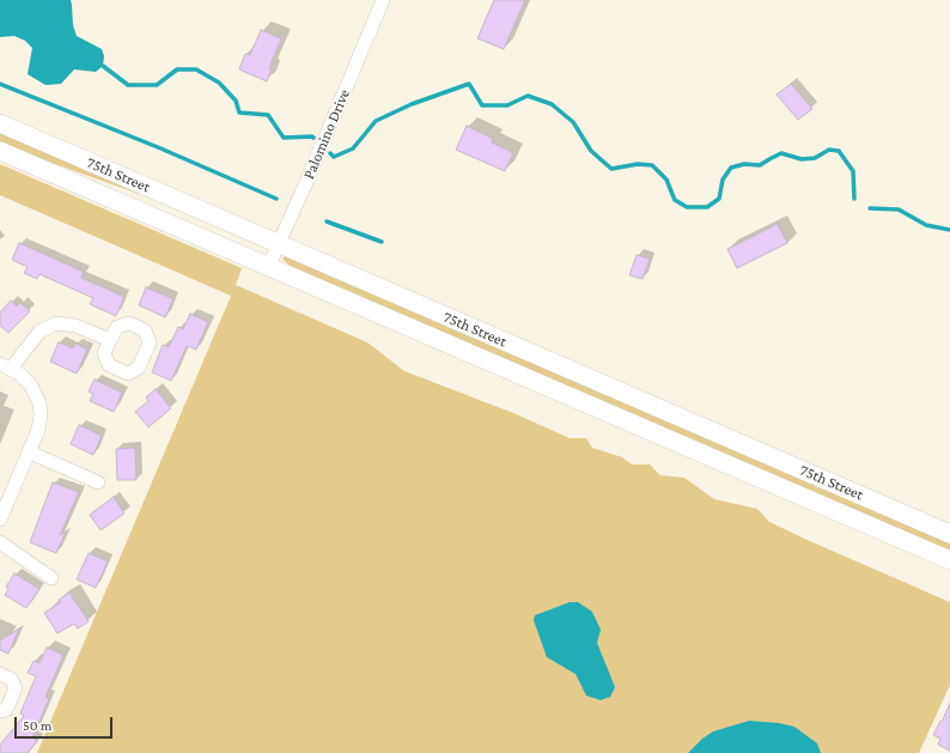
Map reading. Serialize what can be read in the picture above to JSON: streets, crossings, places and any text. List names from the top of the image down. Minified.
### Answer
{"streets":{"main road":["75th Street"],"street":["Palomino Drive"]},"crossings":[["Palomino Drive","75th Street"]],"scale_bar":"50 m"}
